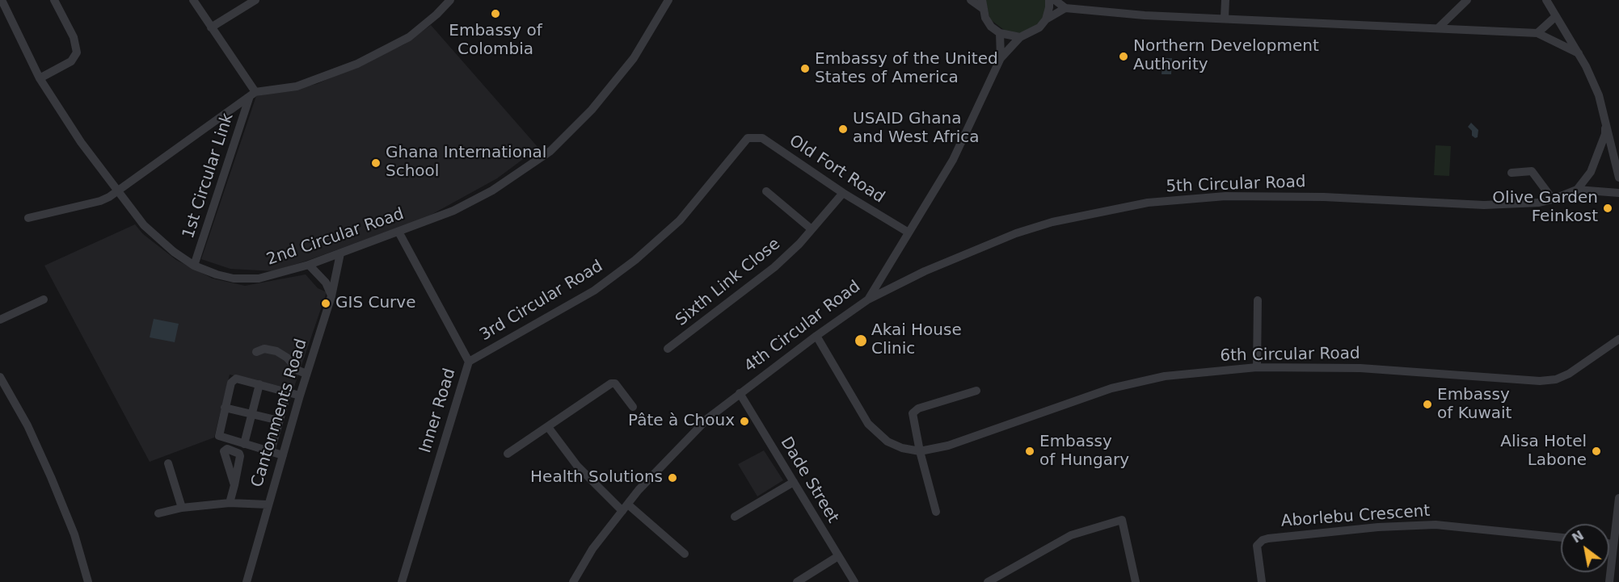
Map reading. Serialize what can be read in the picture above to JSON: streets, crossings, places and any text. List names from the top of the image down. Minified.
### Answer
{"streets":{"street":["Old Fort Road","1st Circular Link","5th Circular Road","2nd Circular Road","Sixth Link Close","3rd Circular Road","4th Circular Road","6th Circular Road","Inner Road","Cantonments Road","Dade Street","Aborlebu Crescent"]},"crossings":[["Old Fort Road","Sixth Link Close"],["Old Fort Road","3rd Circular Road"],["Old Fort Road","4th Circular Road"],["1st Circular Link","2nd Circular Road"],["5th Circular Road","4th Circular Road"],["2nd Circular Road","Inner Road"],["2nd Circular Road","Cantonments Road"],["3rd Circular Road","Inner Road"],["4th Circular Road","6th Circular Road"],["4th Circular Road","Dade Street"]],"places":["Embassy of Colombia","Northern Development Authority","Embassy of the United States of America","USAID Ghana and West Africa","Ghana International School","Olive Garden Feinkost","GIS Curve","Akai House Clinic","Embassy of Kuwait","Pâte à Choux","Embassy of Hungary","Alisa Hotel Labone","Health Solutions"],"north":"top left"}
